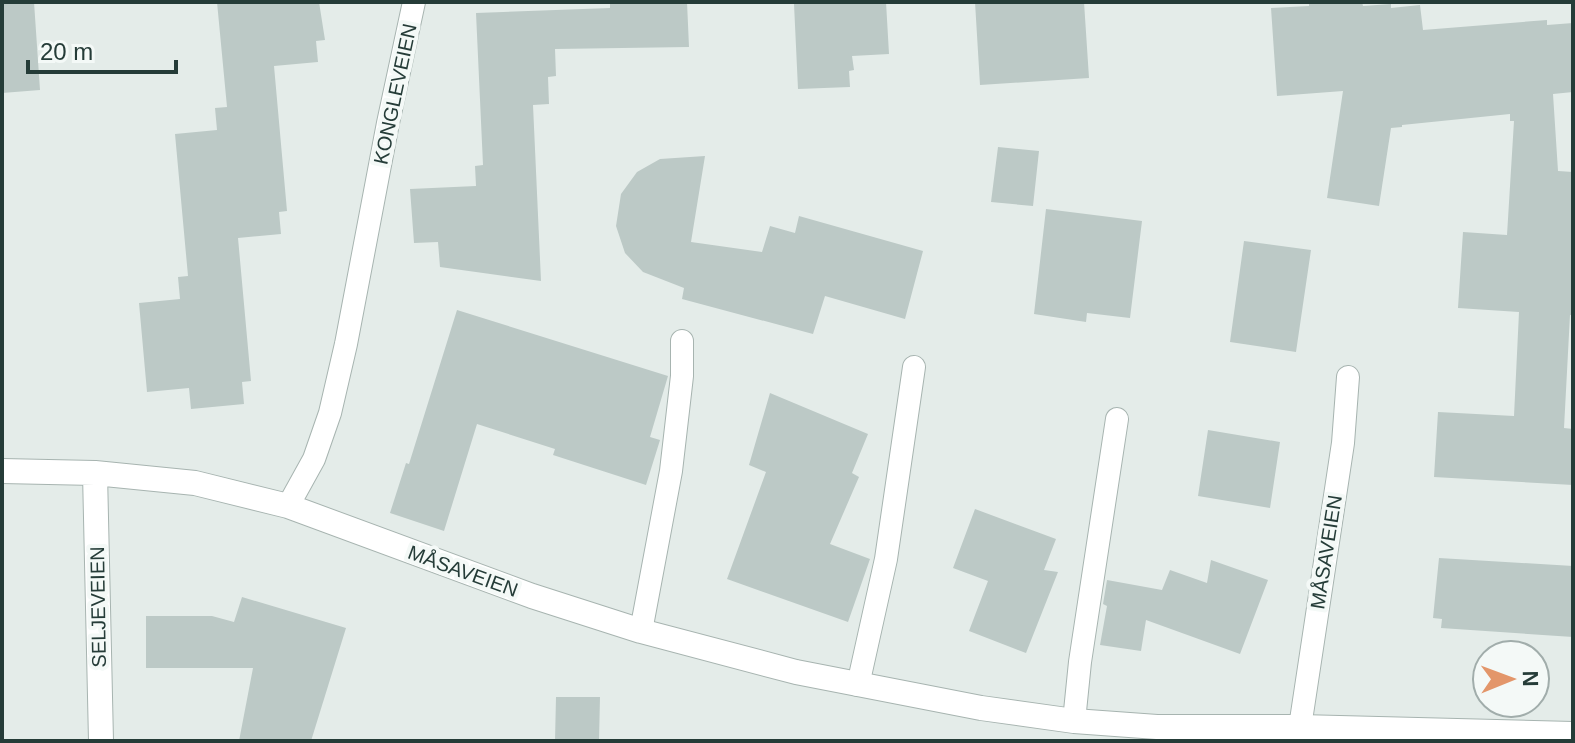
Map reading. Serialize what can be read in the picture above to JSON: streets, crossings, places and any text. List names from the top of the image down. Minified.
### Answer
{"streets":{"street":["MÅSAVEIEN","SELJEVEIEN"],"lane":["KONGLEVEIEN"]},"crossings":[["KONGLEVEIEN","MÅSAVEIEN"],["MÅSAVEIEN","SELJEVEIEN"]],"scale_bar":"20 m","north":"right"}
